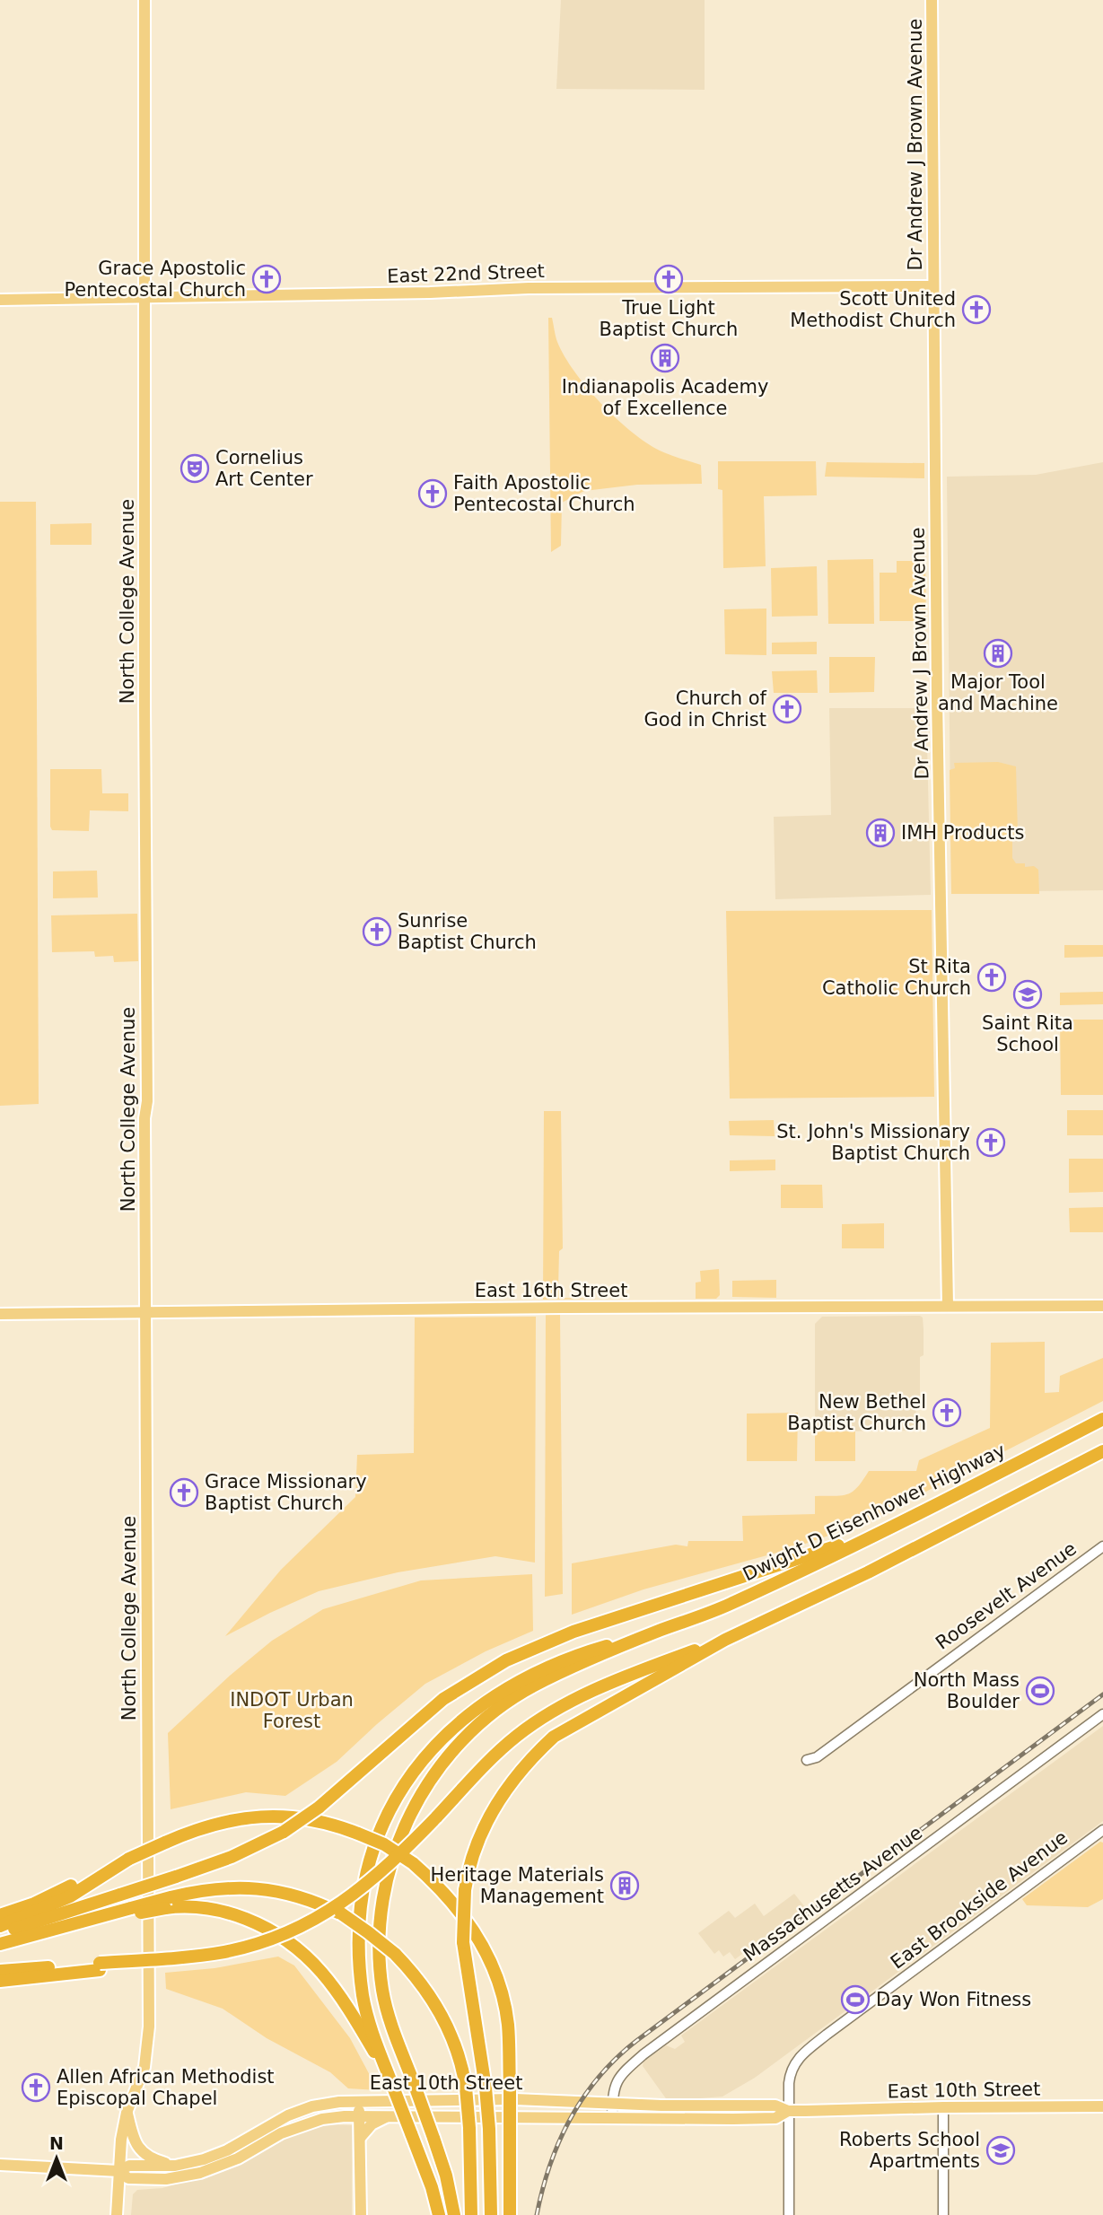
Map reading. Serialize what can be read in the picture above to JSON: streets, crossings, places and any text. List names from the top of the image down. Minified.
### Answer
{"streets":{"highway":["Dwight D Eisenhower Highway"],"main road":["Dr Andrew J Brown Avenue","East 22nd Street","North College Avenue","East 16th Street","East 10th Street"],"street":["Roosevelt Avenue","Massachusetts Avenue","East Brookside Avenue"]},"crossings":[["Dr Andrew J Brown Avenue","East 22nd Street"],["Dr Andrew J Brown Avenue","East 16th Street"],["East 22nd Street","North College Avenue"],["North College Avenue","East 16th Street"],["North College Avenue","East 10th Street"],["Massachusetts Avenue","East 10th Street"],["East Brookside Avenue","East 10th Street"]],"parks":["INDOT Urban Forest"],"places":{"church":["Grace Apostolic Pentecostal Church","True Light Baptist Church","Scott United Methodist Church","Faith Apostolic Pentecostal Church","Church of God in Christ","Sunrise Baptist Church","St Rita Catholic Church","St. John's Missionary Baptist Church","New Bethel Baptist Church","Grace Missionary Baptist Church","Allen African Methodist Episcopal Chapel"],"building":["Indianapolis Academy of Excellence","Major Tool and Machine","IMH Products","Heritage Materials Management"],"theatre":["Cornelius Art Center"],"school or university":["Saint Rita School","Roberts School Apartments"],"sports":["North Mass Boulder","Day Won Fitness"]},"north":"top"}
